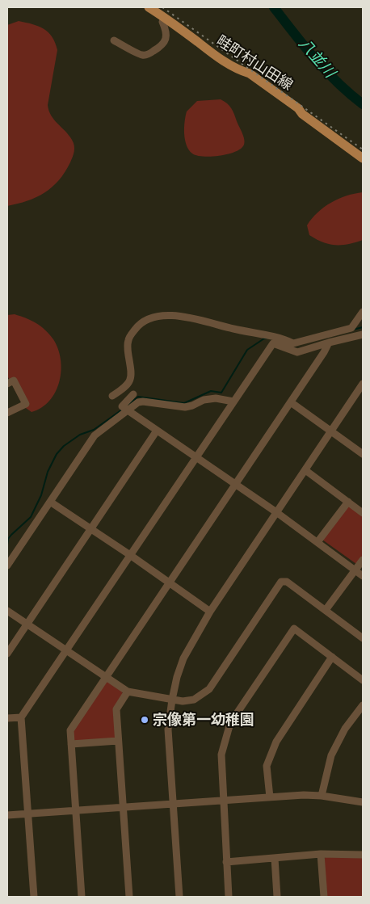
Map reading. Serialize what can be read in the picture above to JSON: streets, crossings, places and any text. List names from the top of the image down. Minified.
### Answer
{"streets":{"main road":["畦町村山田線"]},"water":["八並川"],"places":["宗像第一幼稚園"]}
